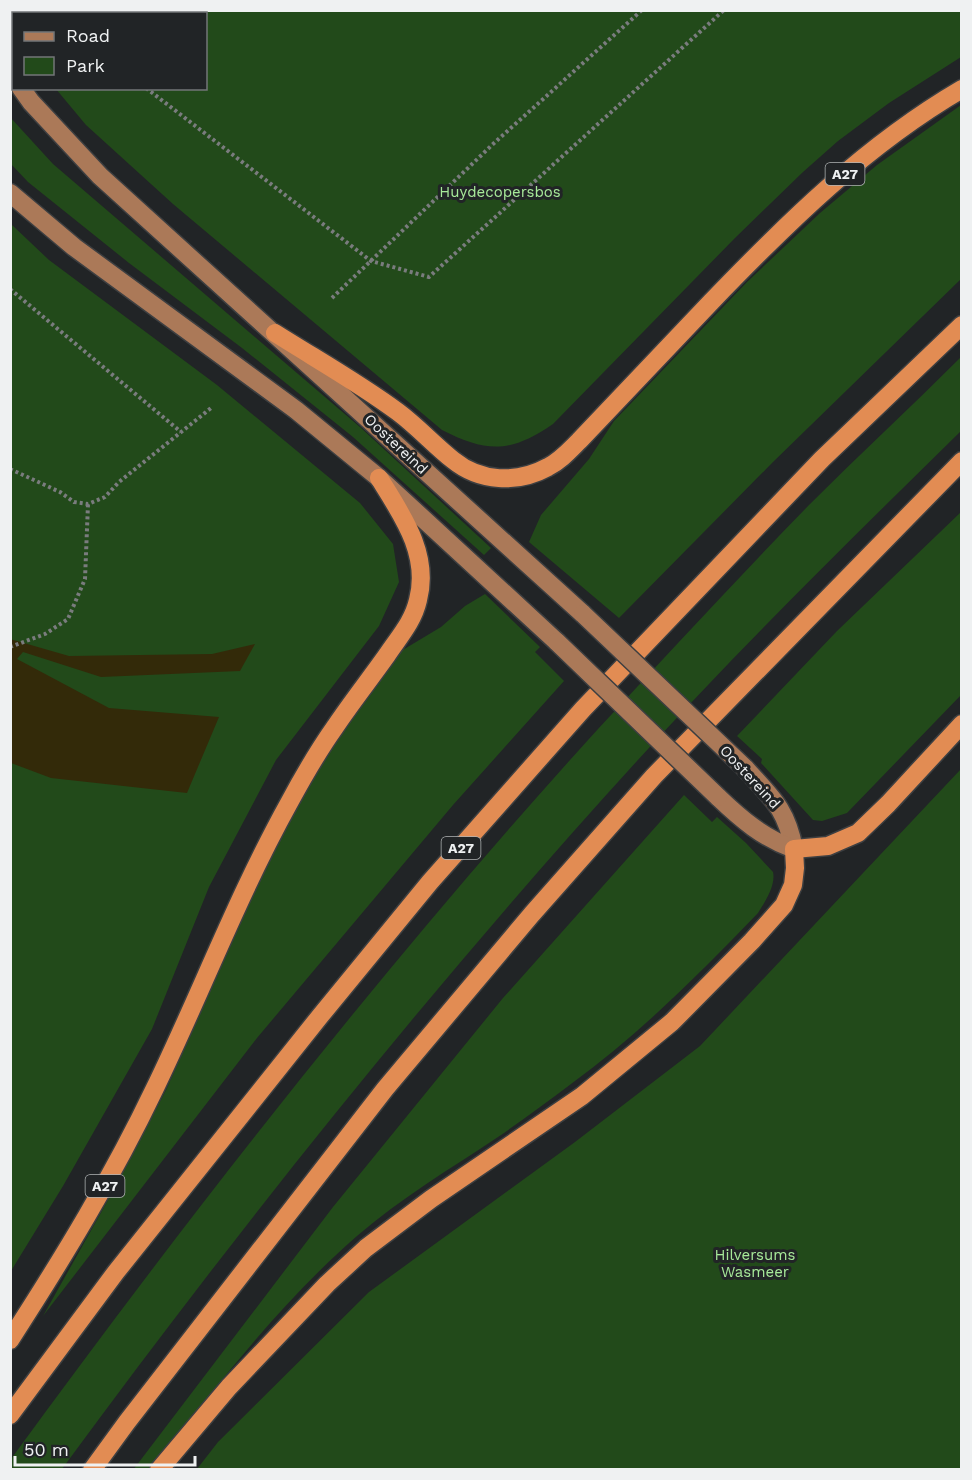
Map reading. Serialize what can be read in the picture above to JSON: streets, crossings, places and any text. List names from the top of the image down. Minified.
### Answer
{"streets":{"highway":["A27"],"main road":["Oostereind"]},"crossings":[["A27","Oostereind"]],"parks":["Huydecopersbos","Hilversums Wasmeer"],"legend":["Road","Park"],"scale_bar":"50 m"}
